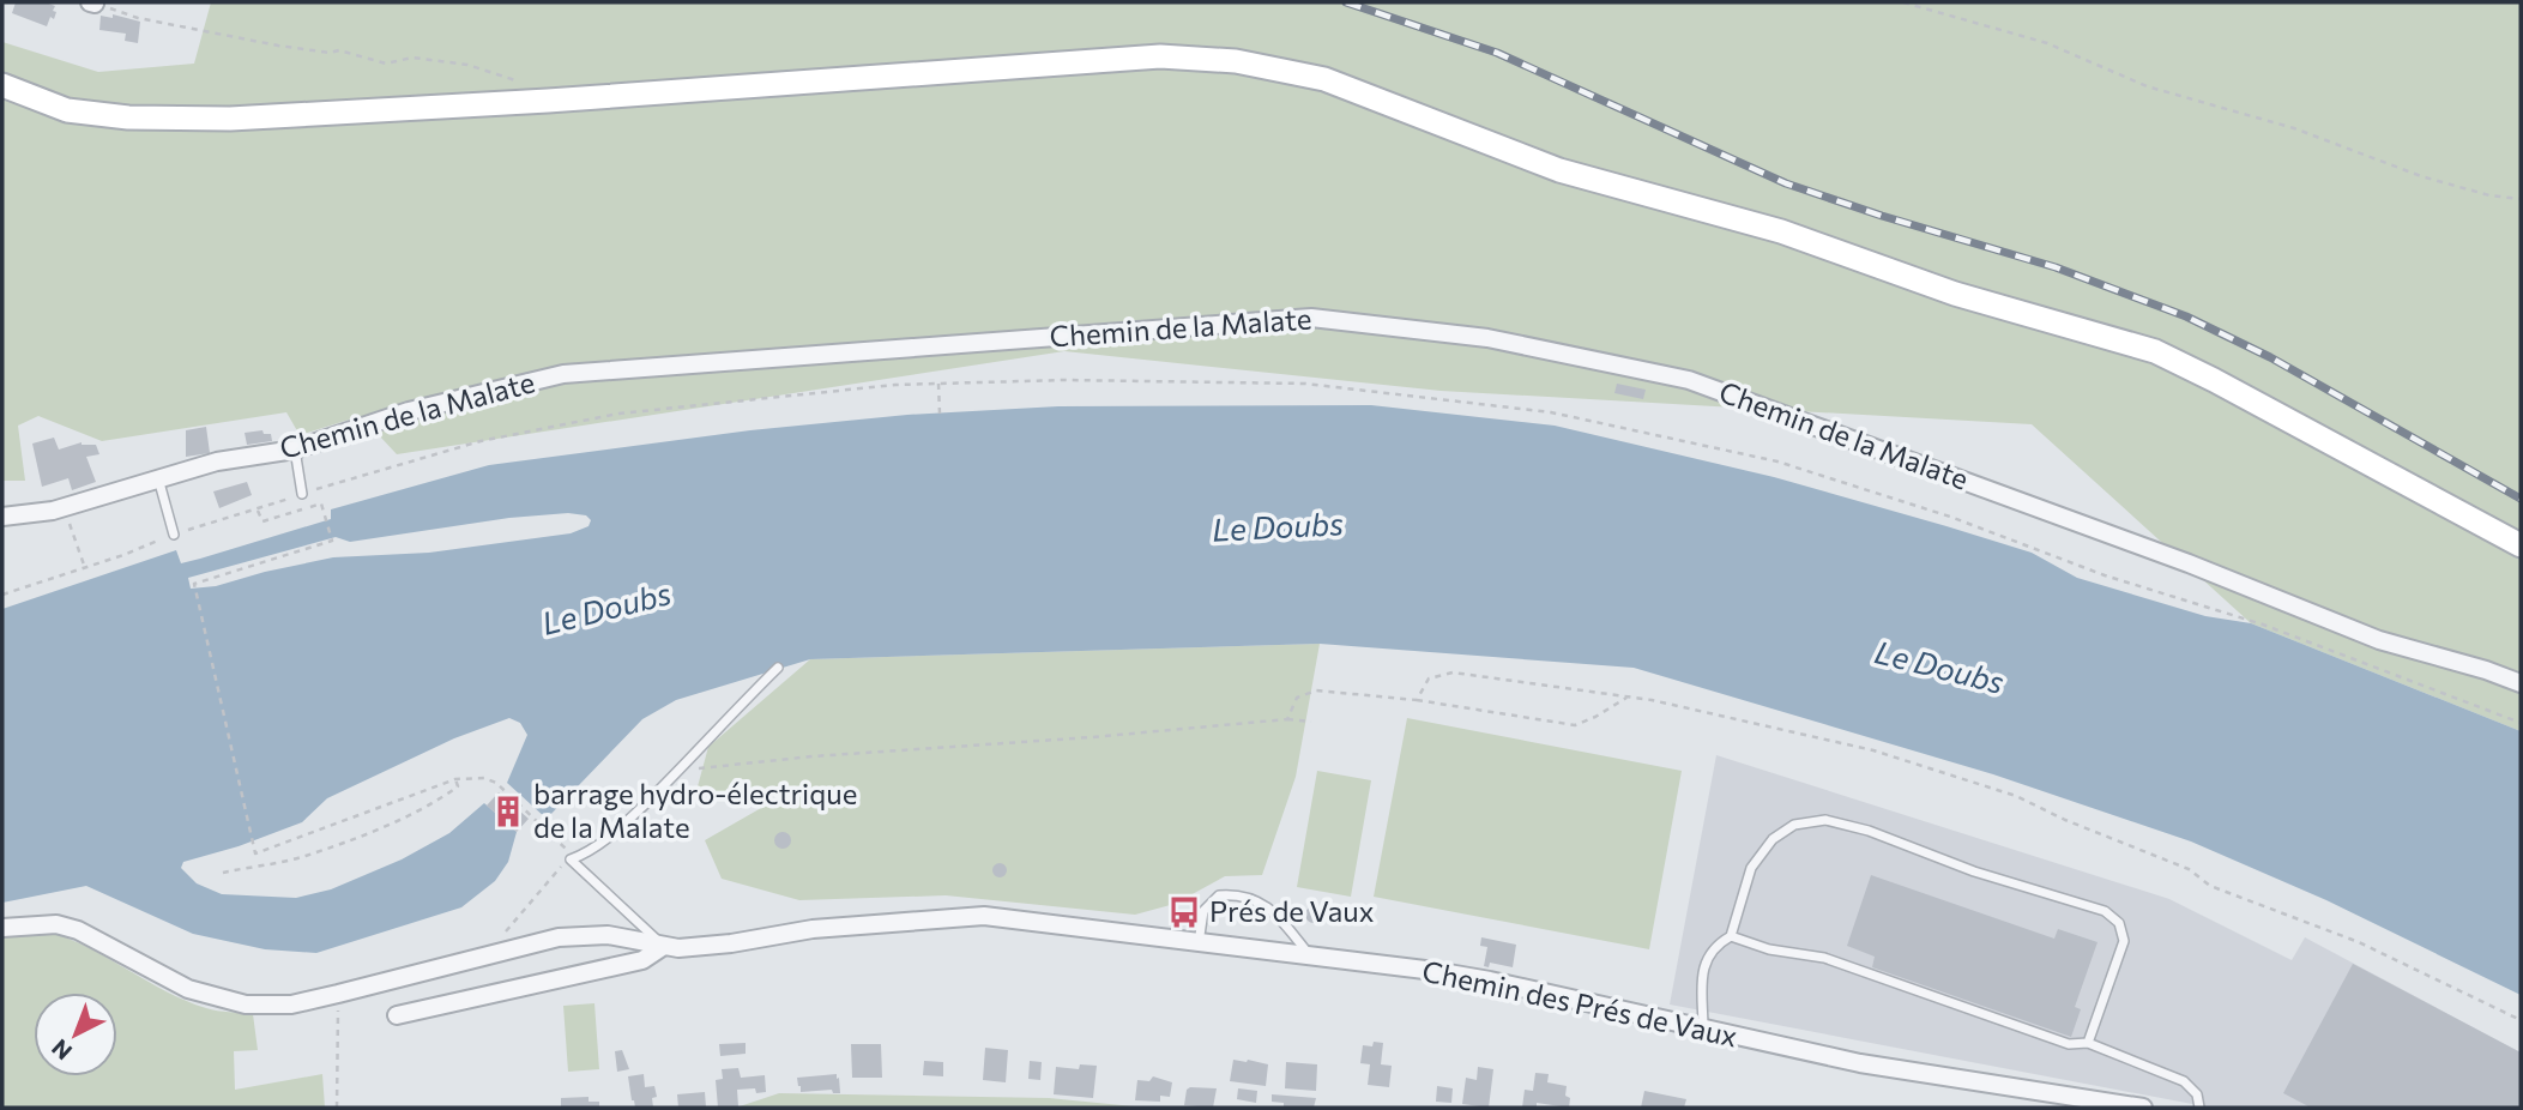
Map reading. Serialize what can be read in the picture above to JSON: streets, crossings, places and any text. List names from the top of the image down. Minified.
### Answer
{"streets":{"street":["Chemin de la Malate","Chemin des Prés de Vaux"]},"water":["Le Doubs"],"places":{"building":["barrage hydro-électrique de la Malate"],"bus stop":["Prés de Vaux"]},"north":"bottom left"}
